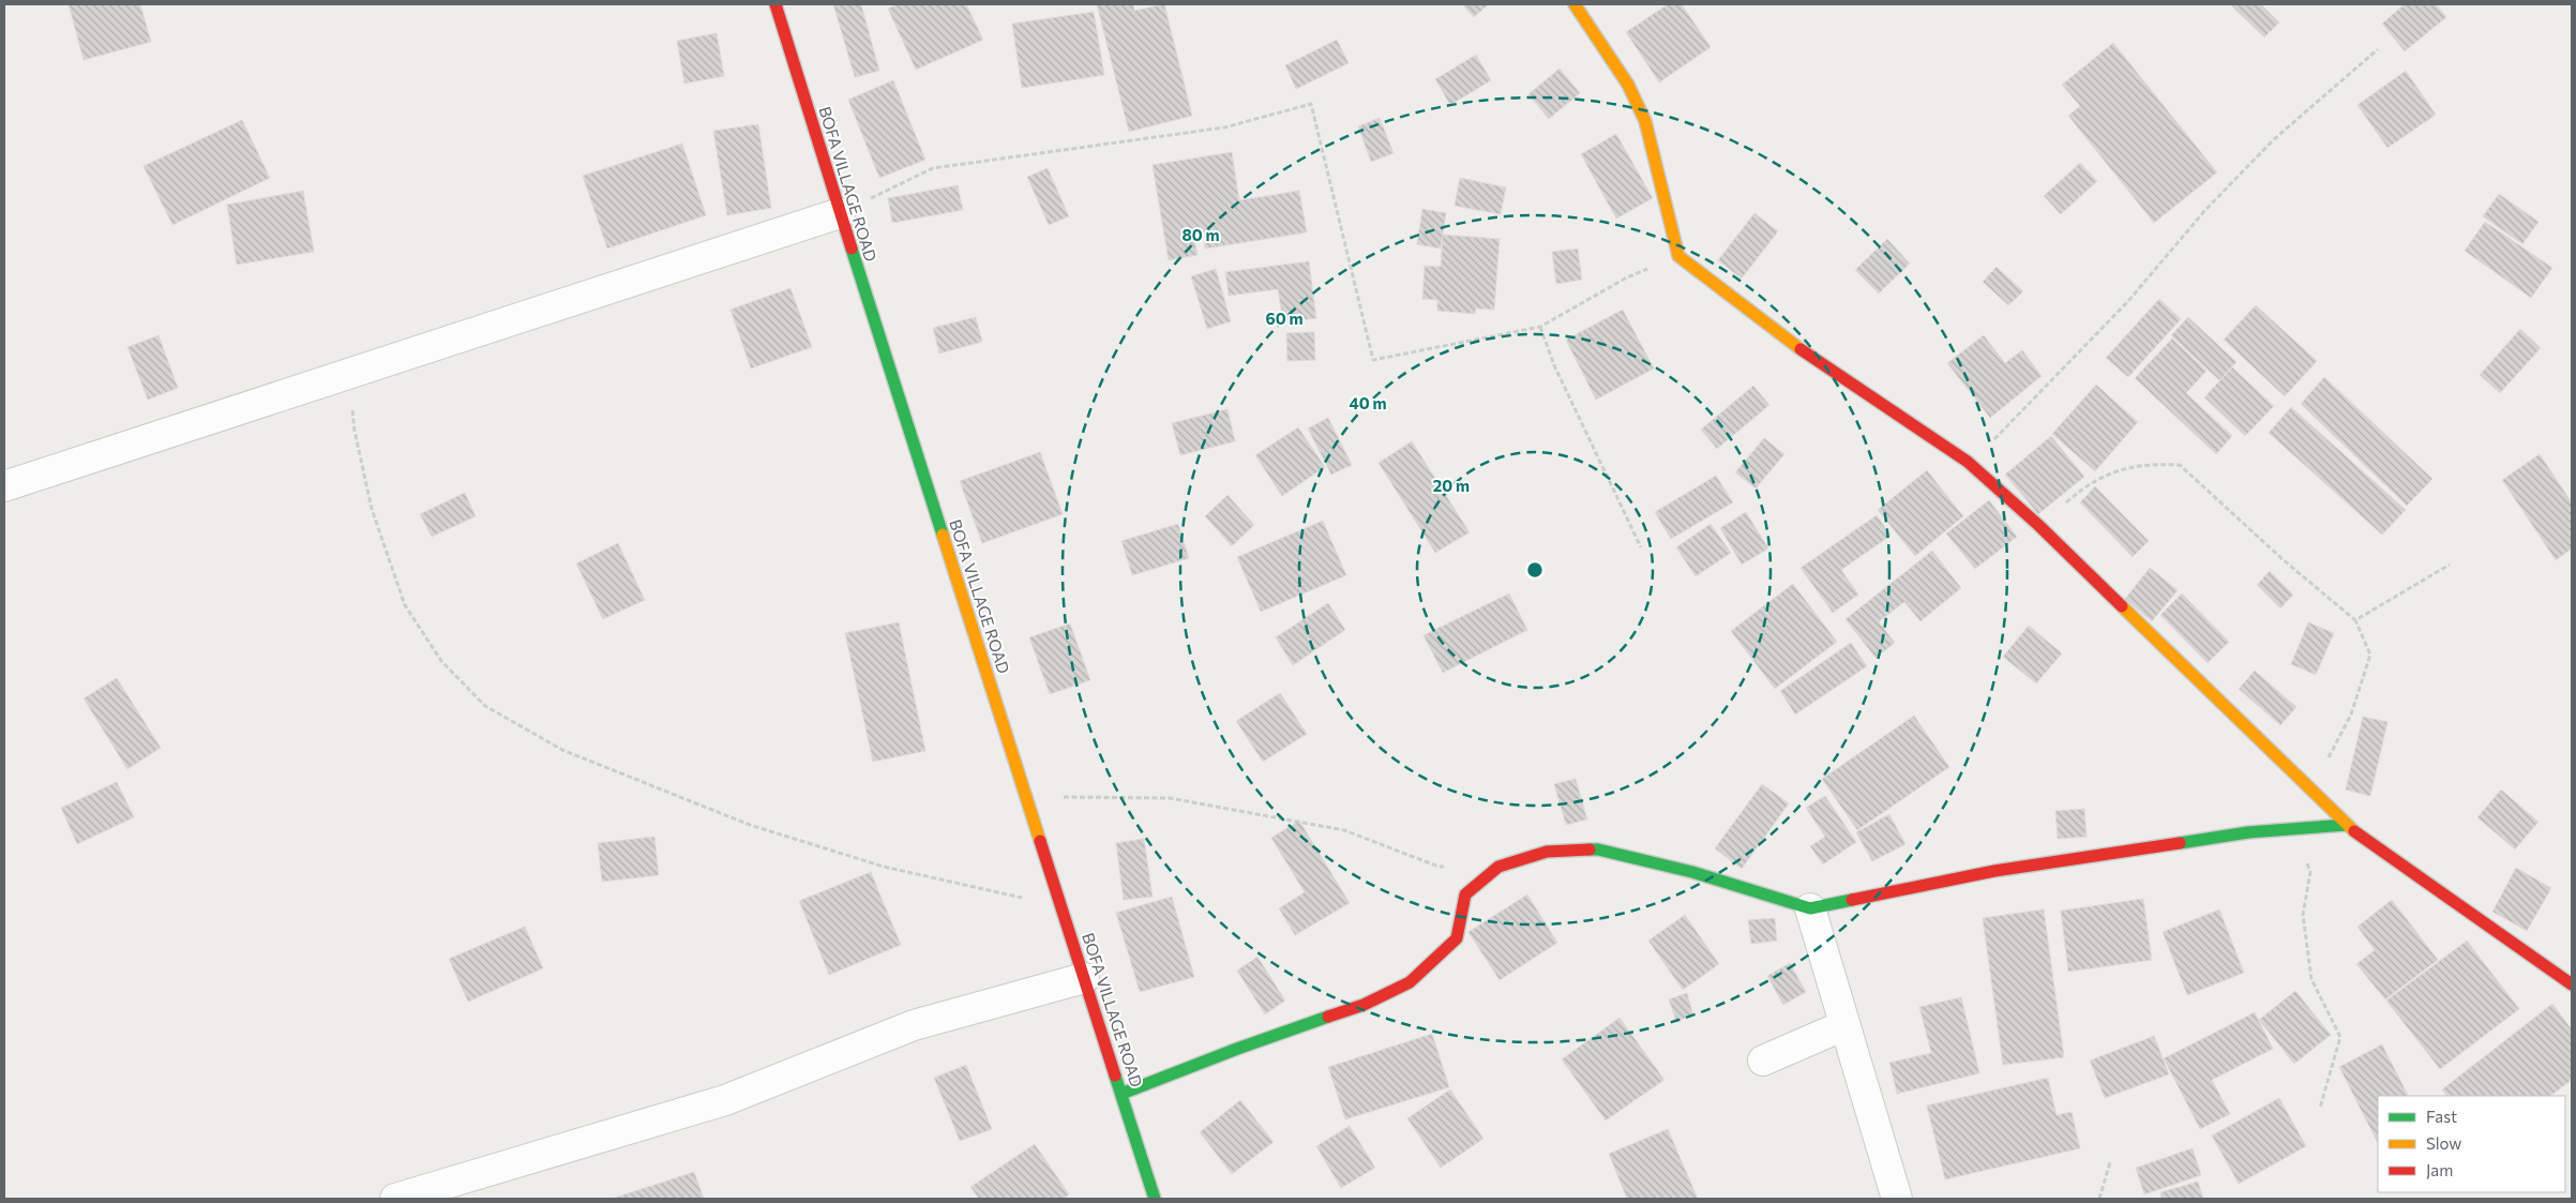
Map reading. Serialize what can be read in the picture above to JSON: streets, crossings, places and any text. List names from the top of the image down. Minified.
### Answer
{"streets":{"street":["BOFA VILLAGE ROAD"]},"legend":["Fast","Slow","Jam"],"rings":["80 m","60 m","40 m","20 m"]}
